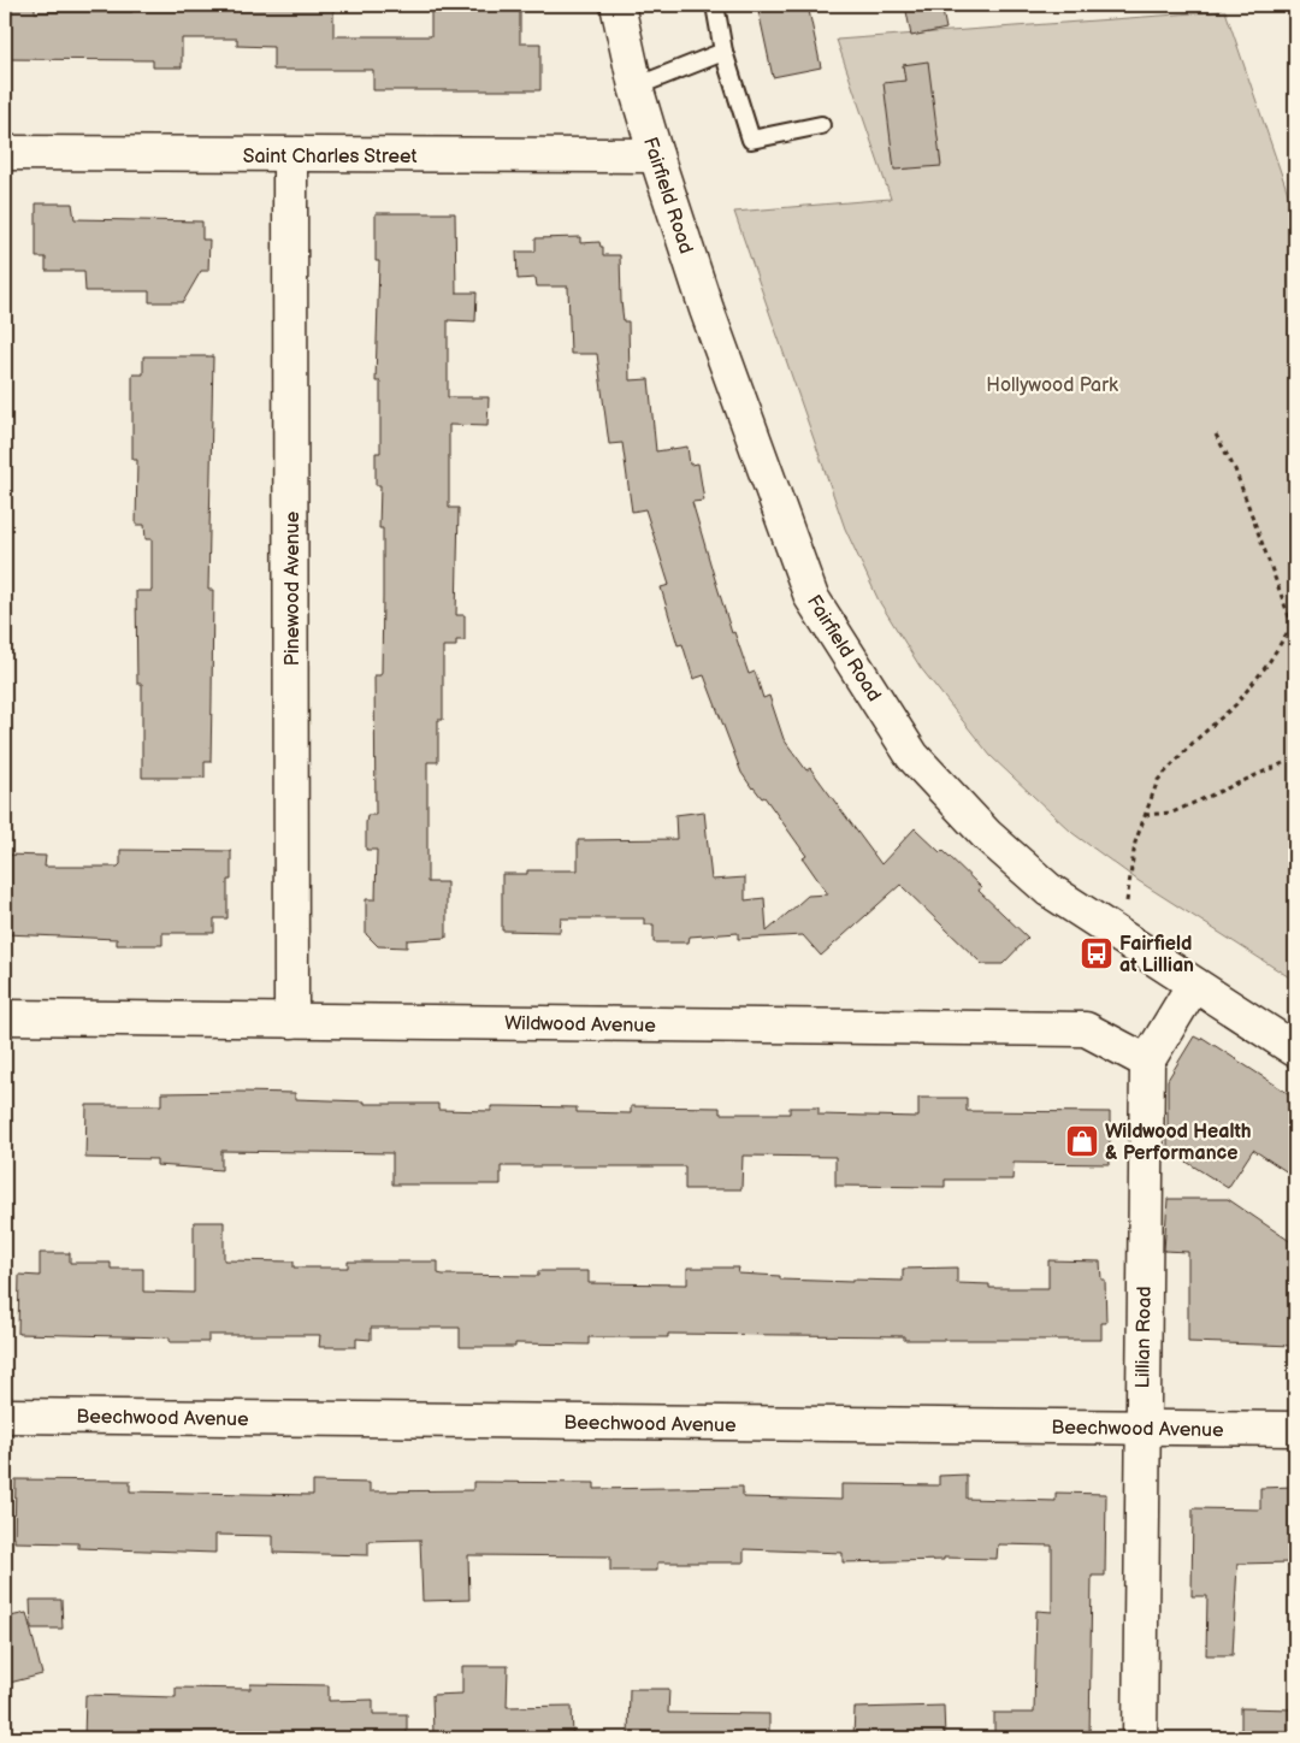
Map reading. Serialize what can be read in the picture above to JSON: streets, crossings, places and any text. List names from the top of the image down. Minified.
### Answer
{"streets":{"street":["Saint Charles Street","Fairfield Road","Pinewood Avenue","Wildwood Avenue","Lillian Road","Beechwood Avenue"]},"crossings":[["Saint Charles Street","Fairfield Road"],["Saint Charles Street","Pinewood Avenue"],["Pinewood Avenue","Wildwood Avenue"],["Wildwood Avenue","Lillian Road"],["Lillian Road","Beechwood Avenue"]],"parks":["Hollywood Park"],"places":{"bus stop":["Fairfield at Lillian"],"shop":["Wildwood Health & Performance"]}}
